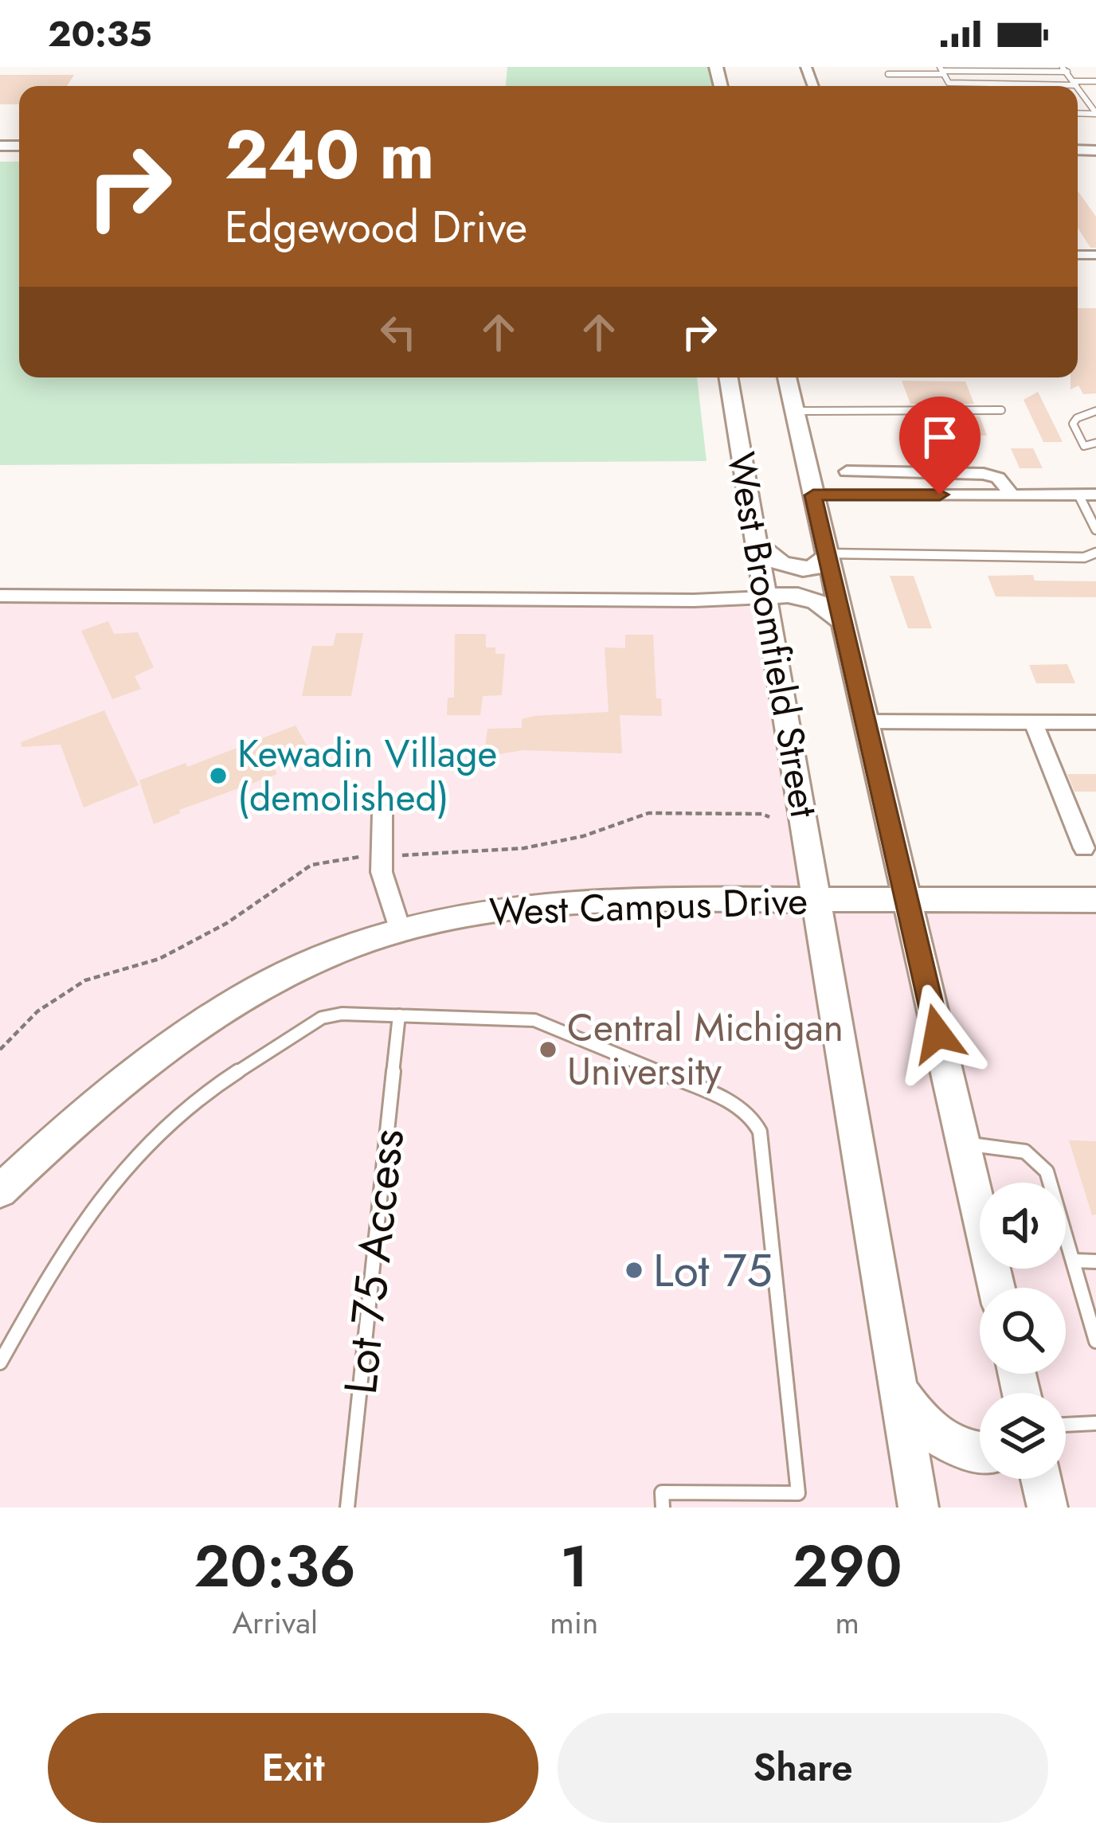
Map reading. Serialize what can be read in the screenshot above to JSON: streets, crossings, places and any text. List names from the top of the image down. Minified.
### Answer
{"streets":{"main road":["West Broomfield Street","West Campus Drive"],"lane":["Lot 75 Access"]},"crossings":[["West Broomfield Street","West Campus Drive"]],"places":["Kewadin Village (demolished)","Central Michigan University","Lot 75"],"page":{"status":"20:35","turn":["240 m","Edgewood Drive"],"eta":["20:36","Arrival","1","min","290","m"],"buttons":["Exit","Share"]}}
